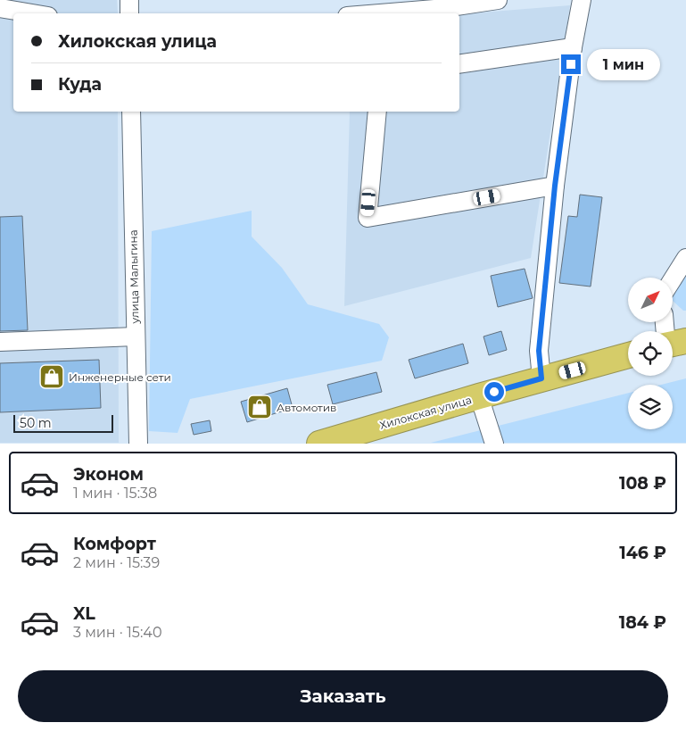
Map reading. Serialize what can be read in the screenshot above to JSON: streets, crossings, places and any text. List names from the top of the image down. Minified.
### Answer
{"streets":{"highway":["Хилокская улица"],"street":["улица Малыгина"]},"places":{"shop":["Инженерные сети","Автомотив"]},"scale_bar":"50 m","north":"top right","page":{"banner":["Хилокская улица","Куда"],"bubble":"1 мин","scale":"50 m","list":[{"name":"Эконом","note":"1 мин · 15:38","value":"108 ₽"},{"name":"Комфорт","note":"2 мин · 15:39","value":"146 ₽"},{"name":"XL","note":"3 мин · 15:40","value":"184 ₽"}],"buttons":"Заказать"}}
